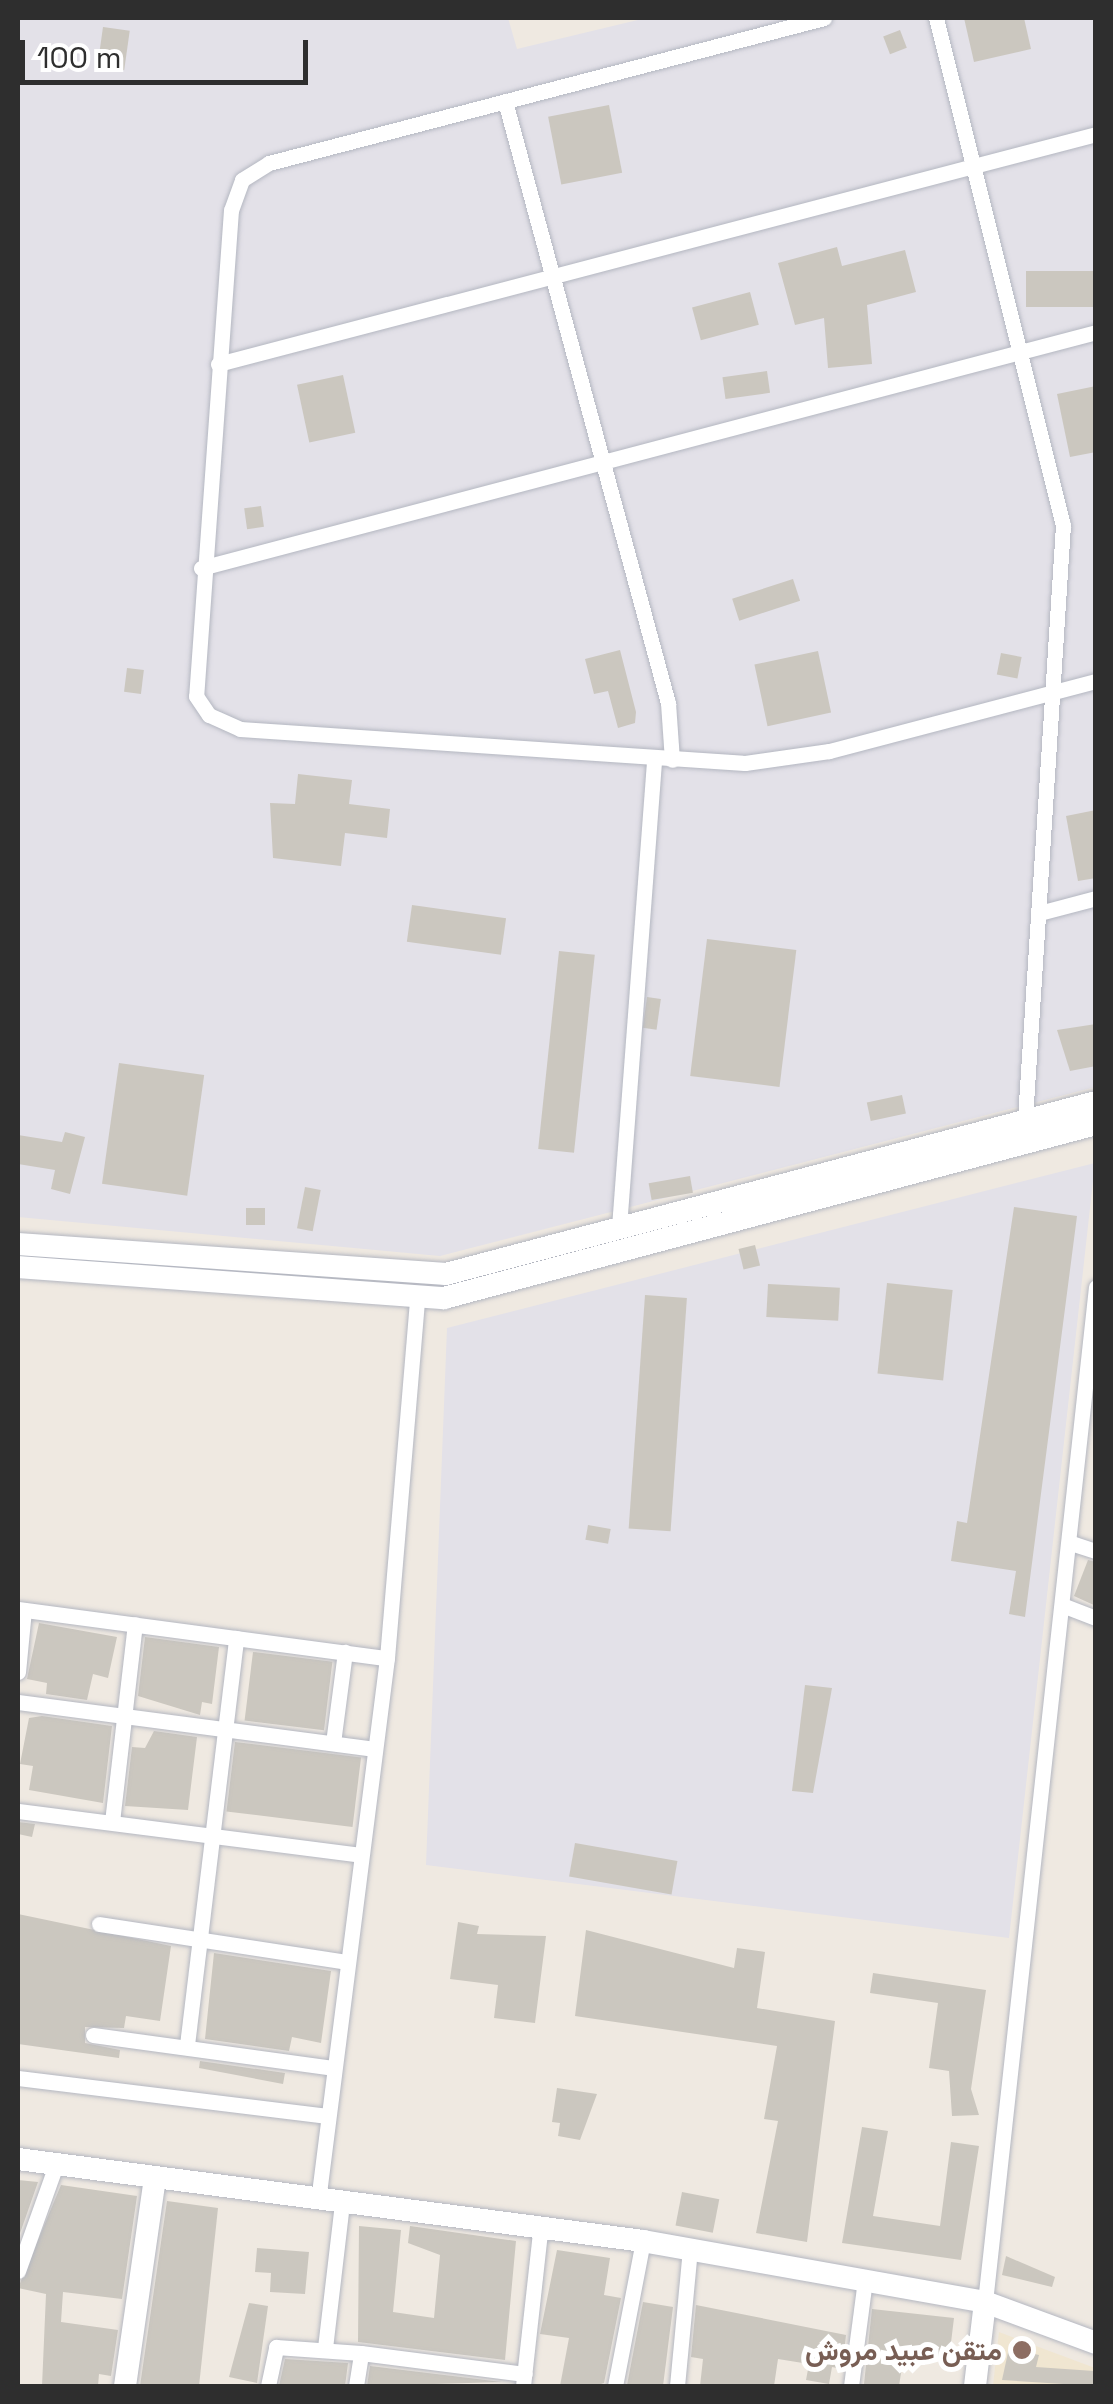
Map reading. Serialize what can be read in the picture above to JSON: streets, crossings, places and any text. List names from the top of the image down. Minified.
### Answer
{"places":["متقن عبيد مروش"],"scale_bar":"100 m"}
